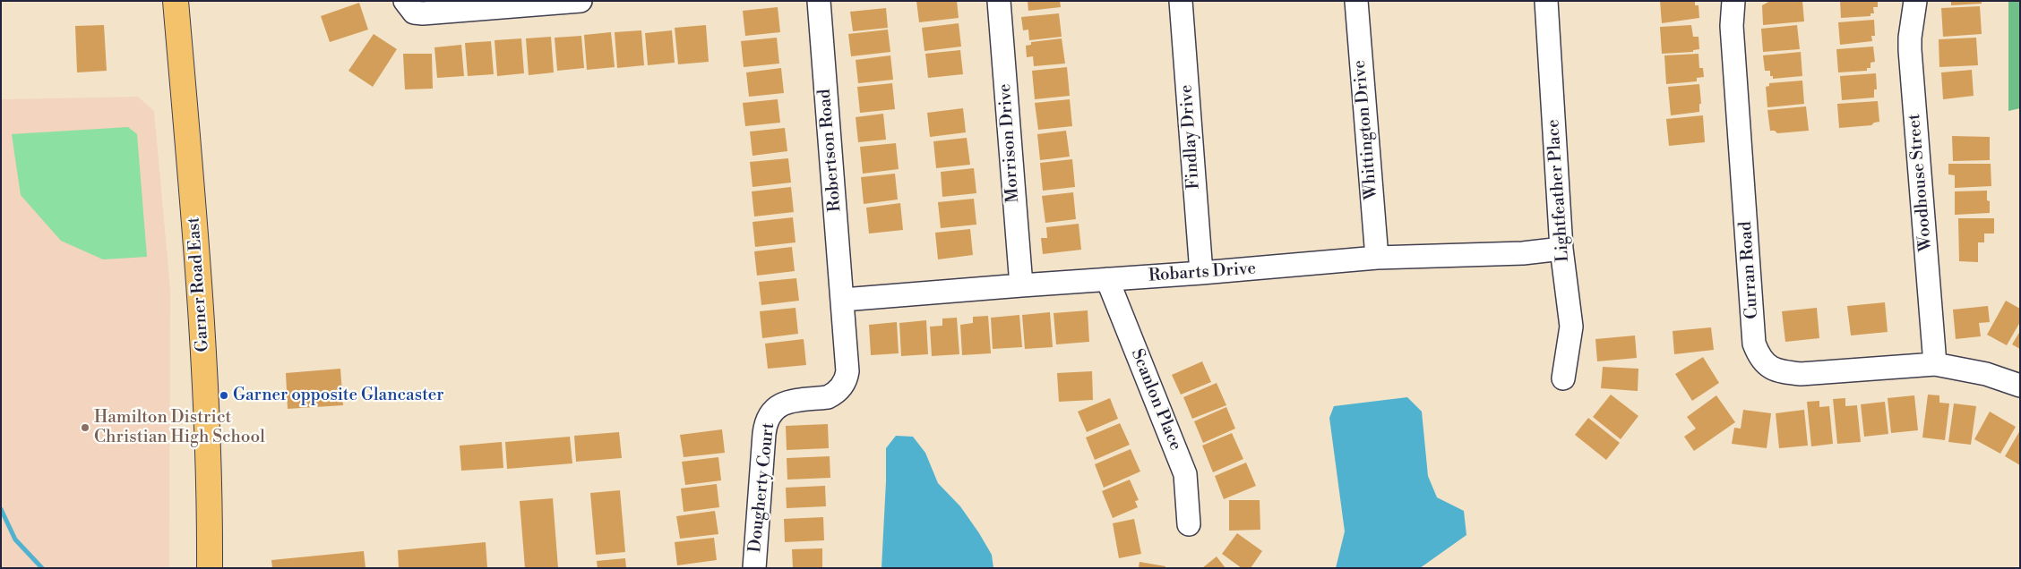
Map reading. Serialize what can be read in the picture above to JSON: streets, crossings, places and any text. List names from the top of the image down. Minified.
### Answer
{"streets":{"main road":["Garner Road East"],"street":["Whittington Drive","Findlay Drive","Morrison Drive","Robertson Road","Woodhouse Street","Lightfeather Place","Curran Road","Robarts Drive","Scanlon Place","Dougherty Court"]},"crossings":[["Whittington Drive","Robarts Drive"],["Findlay Drive","Robarts Drive"],["Morrison Drive","Robarts Drive"],["Robertson Road","Robarts Drive"],["Robertson Road","Dougherty Court"],["Woodhouse Street","Curran Road"],["Lightfeather Place","Robarts Drive"],["Robarts Drive","Scanlon Place"],["Robarts Drive","Dougherty Court"]],"places":["Garner opposite Glancaster","Hamilton District Christian High School"]}
